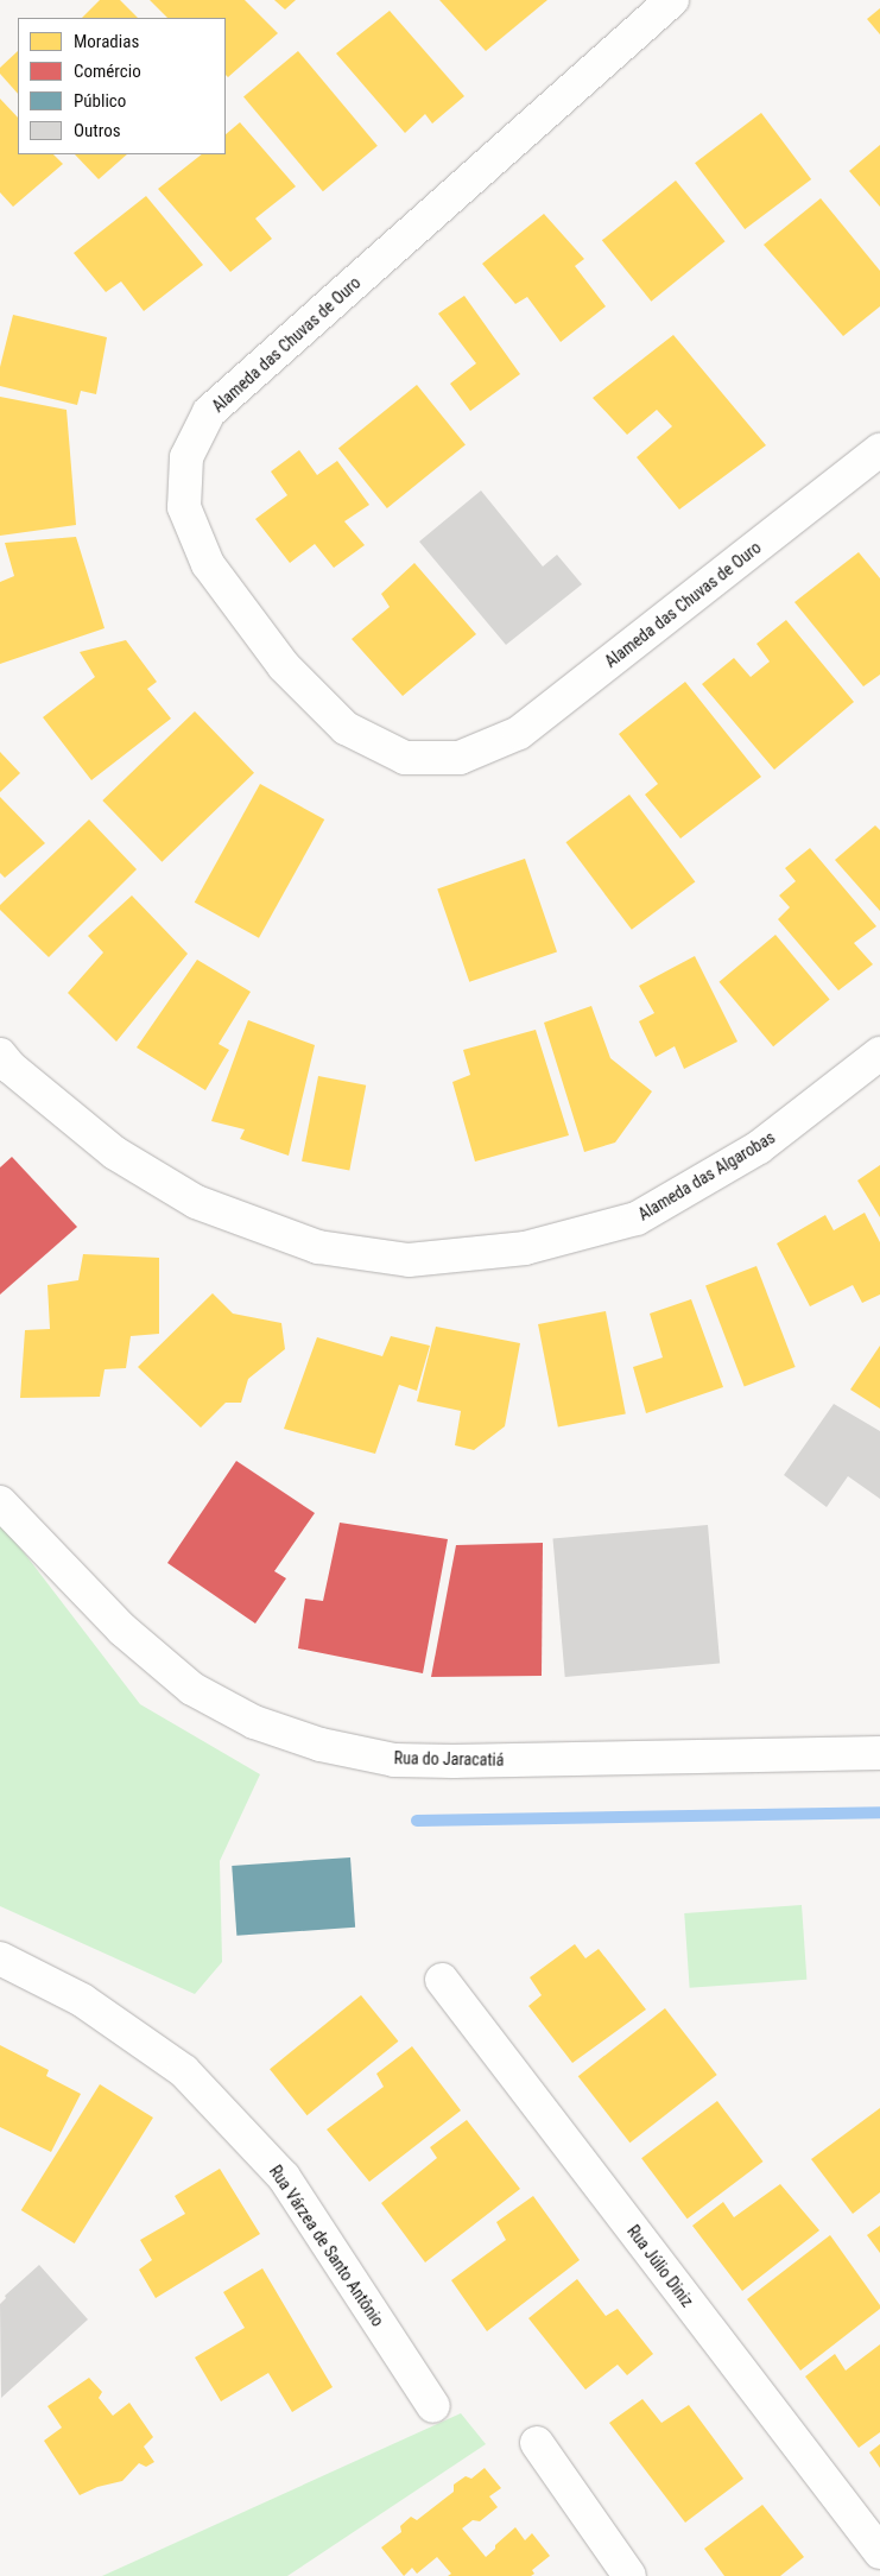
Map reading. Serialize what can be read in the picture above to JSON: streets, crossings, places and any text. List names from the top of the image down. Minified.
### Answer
{"streets":{"street":["Alameda das Chuvas de Ouro","Alameda das Algarobas","Rua do Jaracatiá","Rua Várzea de Santo Antônio","Rua Júlio Diniz"]},"legend":["Moradias","Comércio","Público","Outros"]}
